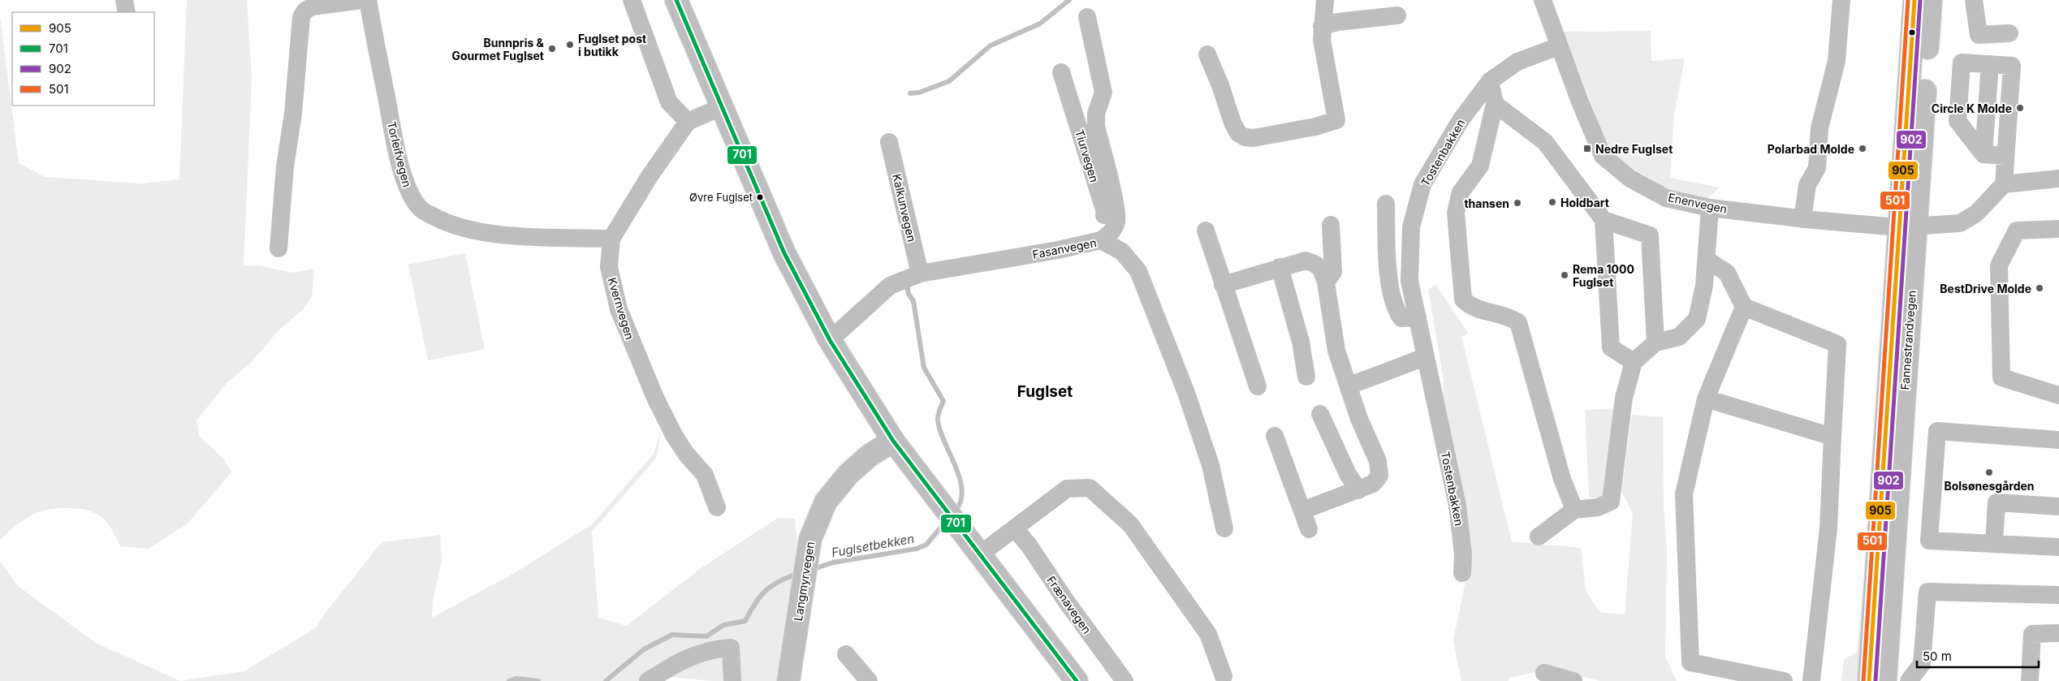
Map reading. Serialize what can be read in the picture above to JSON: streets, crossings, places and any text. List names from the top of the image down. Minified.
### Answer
{"streets":{"main road":["Fannestrandvegen","Langmyrvegen"],"street":["Tostenbakken","Torleifvegen","Tiurvegen","Enenvegen","Kalkunvegen","Fasanvegen","Kvernvegen","Frænavegen"]},"crossings":[["Tostenbakken","Enenvegen"],["Torleifvegen","Kvernvegen"],["Tiurvegen","Fasanvegen"],["Enenvegen","Fannestrandvegen"],["Kalkunvegen","Fasanvegen"]],"districts":["Fuglset"],"water":["Fuglsetbekken"],"places":{"other":["Fuglset post i butikk","Bunnpris & Gourmet Fuglset","Circle K Molde","Polarbad Molde","Øvre Fuglset","Holdbart","thansen","Rema 1000 Fuglset","BestDrive Molde","Bolsønesgården"],"transit":["Nedre Fuglset"]},"lines":["transit line 905","transit line 701","transit line 902","transit line 501"],"legend":["905","701","902","501"],"scale_bar":"50 m"}
